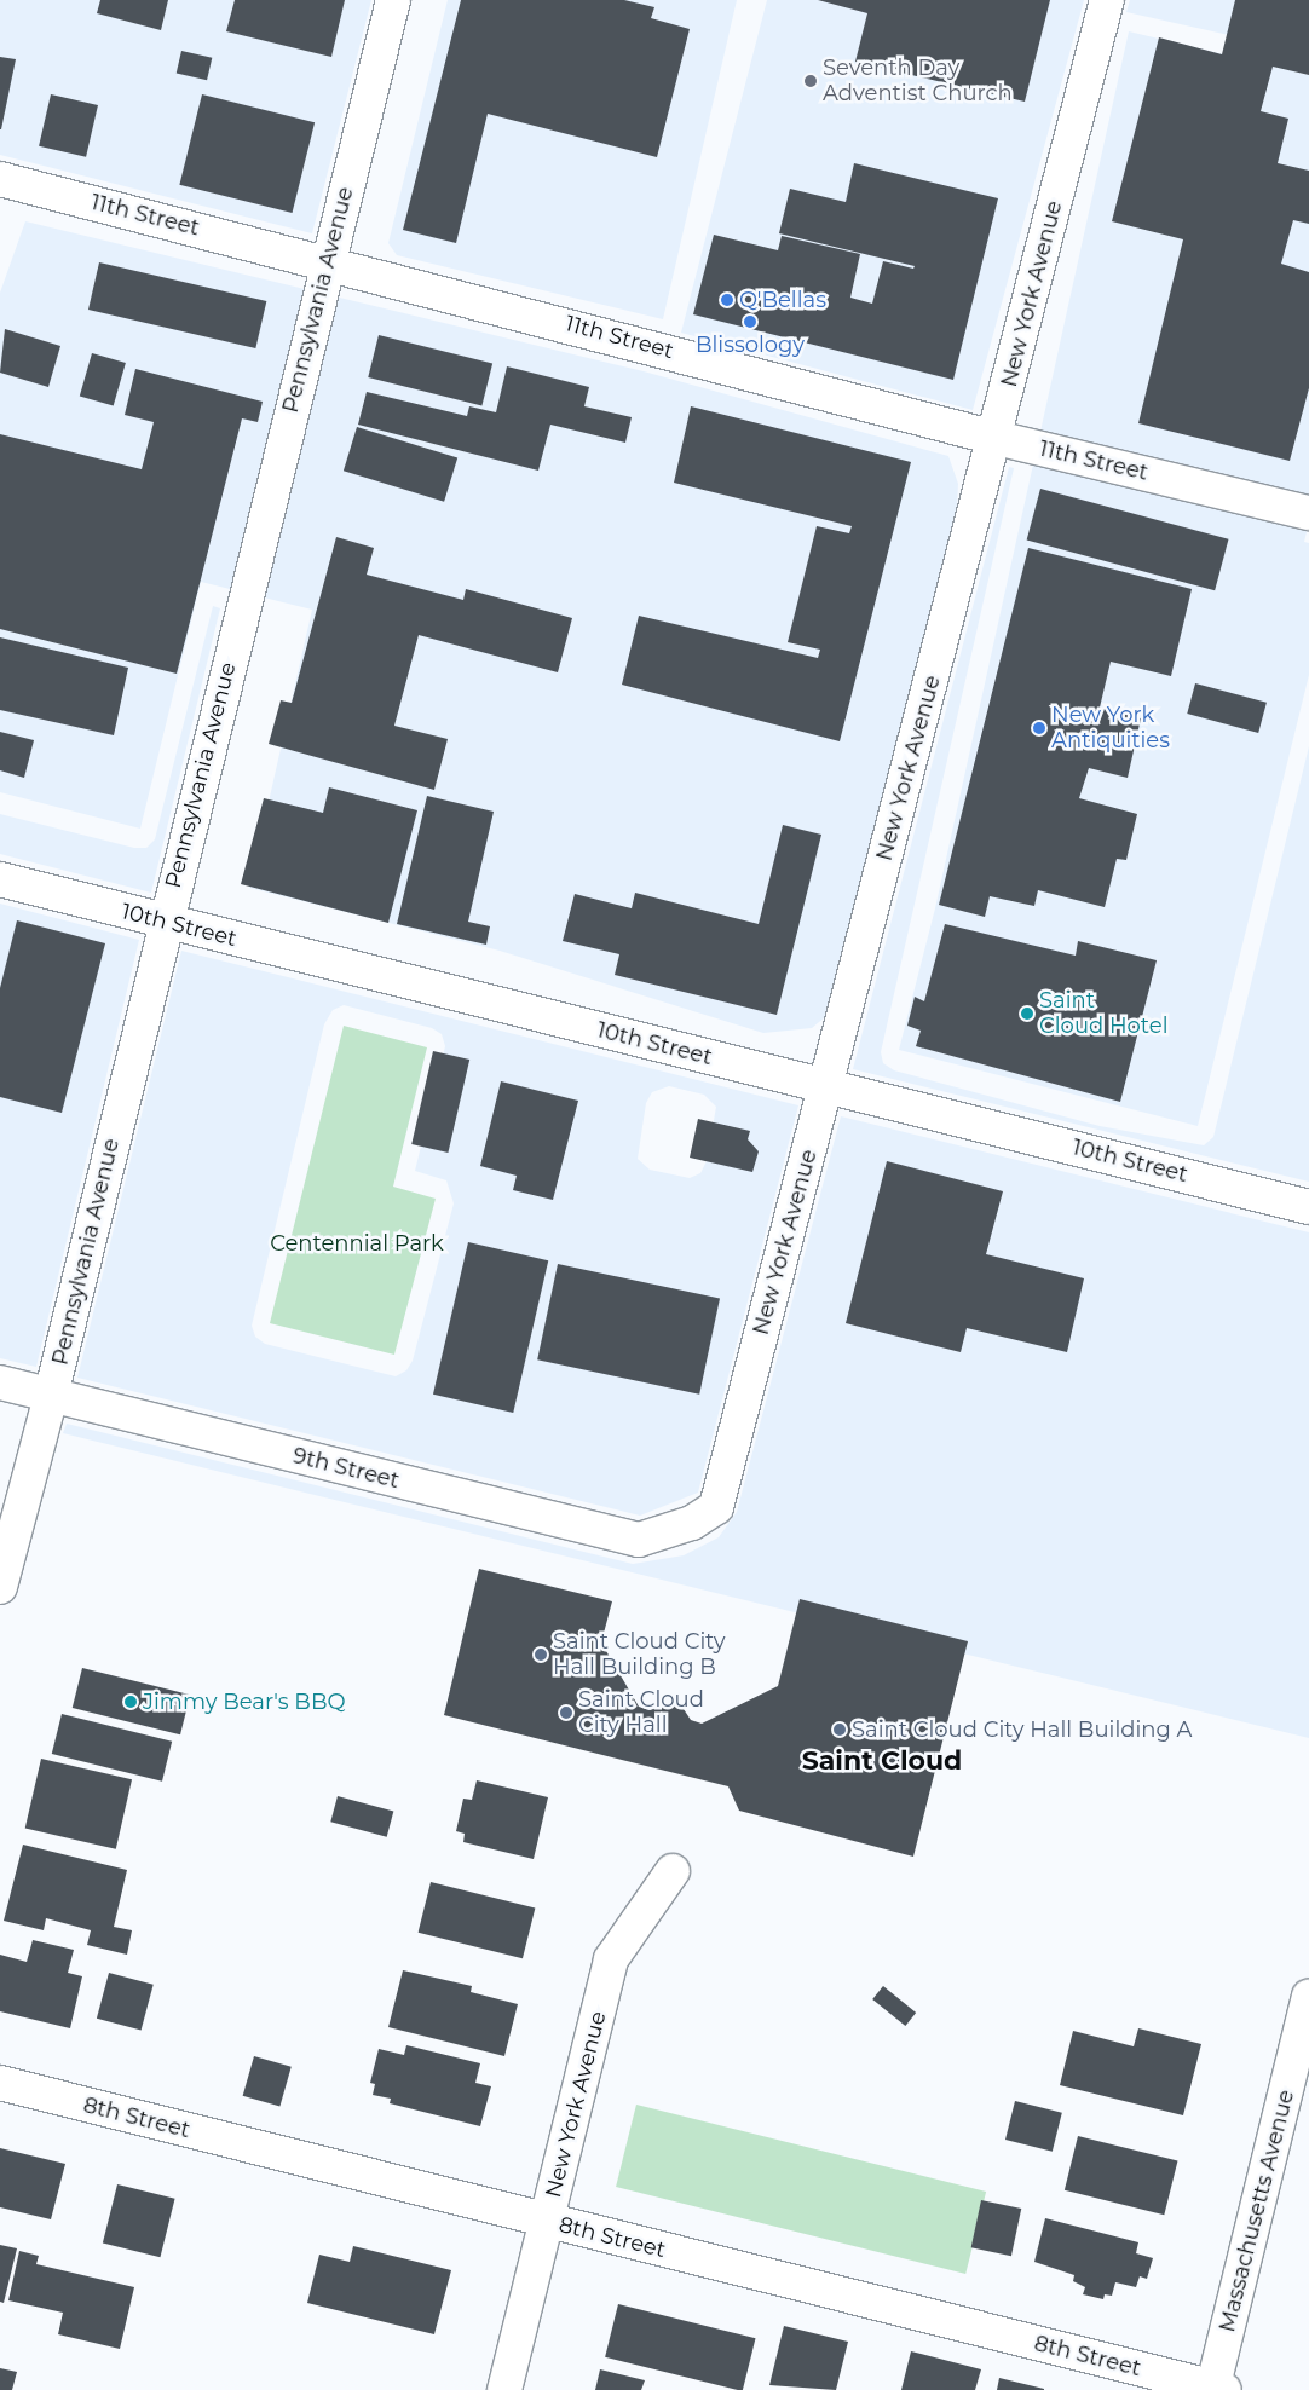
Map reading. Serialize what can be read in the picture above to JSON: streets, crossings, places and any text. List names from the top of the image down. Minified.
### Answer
{"streets":{"street":["11th Street","New York Avenue","Pennsylvania Avenue","10th Street","9th Street","8th Street","Massachusetts Avenue"]},"crossings":[["11th Street","New York Avenue"],["11th Street","Pennsylvania Avenue"],["New York Avenue","10th Street"],["New York Avenue","9th Street"],["New York Avenue","8th Street"],["Pennsylvania Avenue","10th Street"],["Pennsylvania Avenue","9th Street"],["8th Street","Massachusetts Avenue"]],"districts":["Saint Cloud"],"parks":["Centennial Park"],"places":["Seventh Day Adventist Church","Q'Bellas","Blissology","New York Antiquities","Saint Cloud Hotel","Saint Cloud City Hall Building B","Jimmy Bear's BBQ","Saint Cloud City Hall","Saint Cloud City Hall Building A"]}
